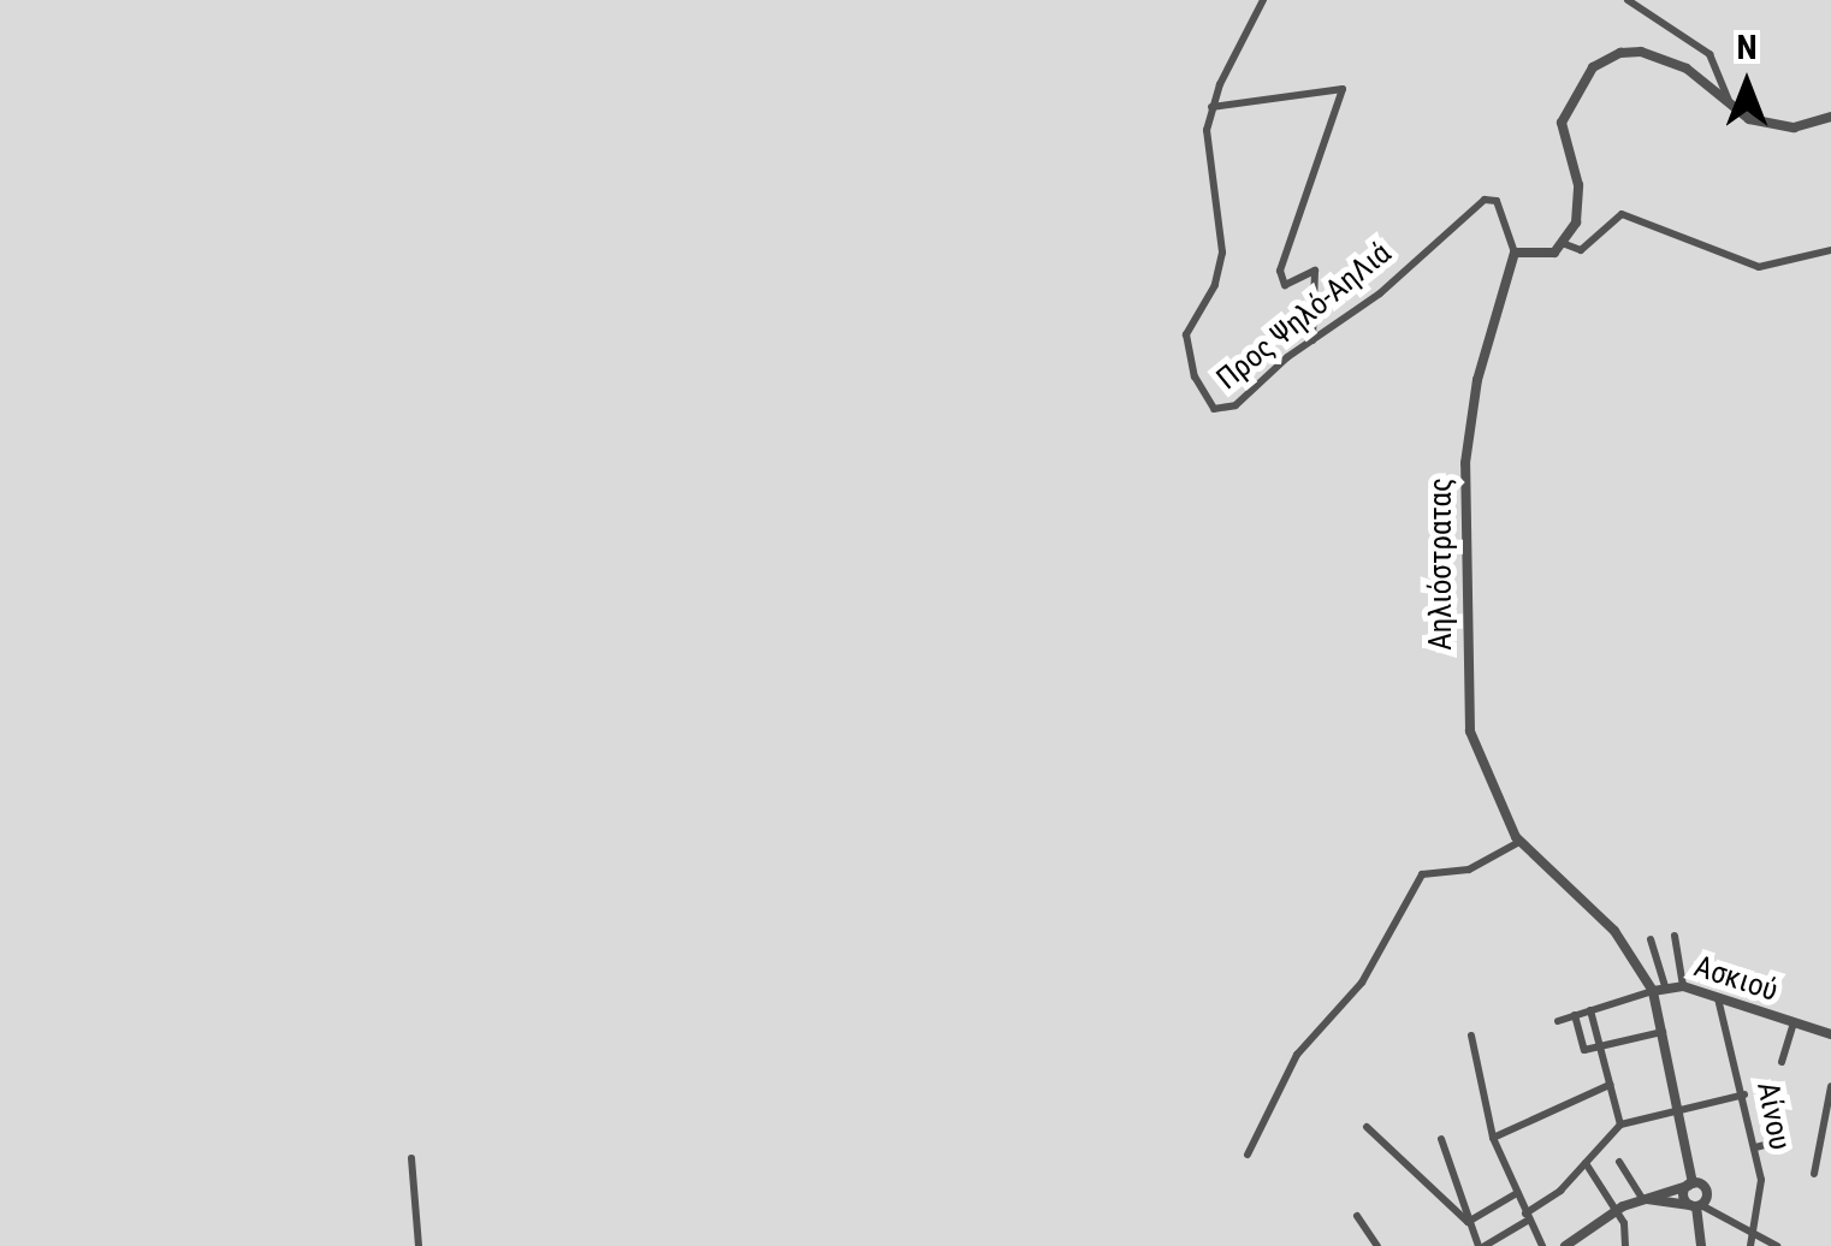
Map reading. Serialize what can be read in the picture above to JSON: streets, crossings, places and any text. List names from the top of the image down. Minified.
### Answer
{"streets":{"street":["Προς Ψηλό-ΑηΛιά","Αηλιόστρατας","Ασκιού","Αίνου"]},"crossings":[["Προς Ψηλό-ΑηΛιά","Αηλιόστρατας"],["Αηλιόστρατας","Ασκιού"],["Ασκιού","Αίνου"]],"north":"top"}
